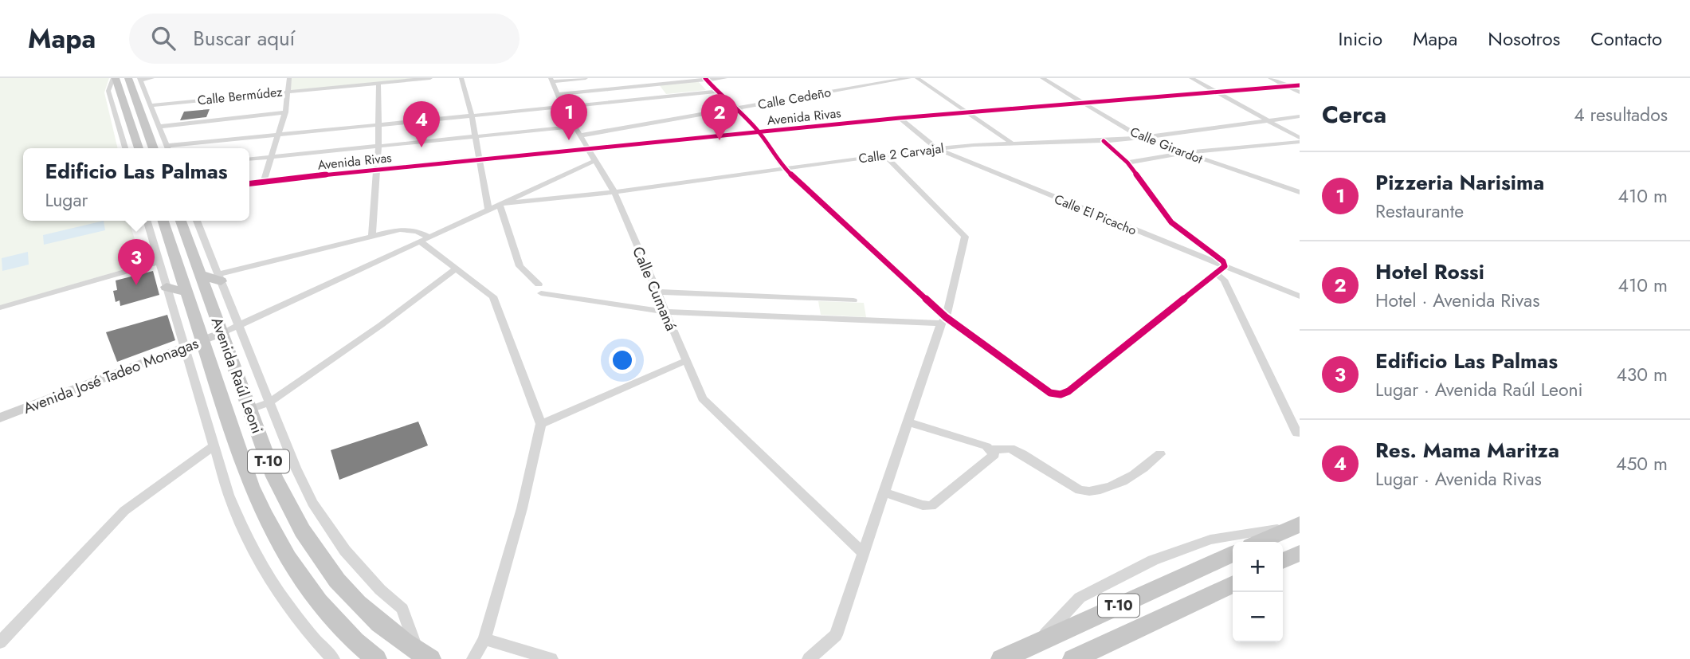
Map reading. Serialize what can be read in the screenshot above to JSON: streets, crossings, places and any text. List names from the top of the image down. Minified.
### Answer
{"streets":{"highway":["Avenida Raúl Leoni","T-10"],"main road":["Avenida José Tadeo Monagas"],"street":["Calle Bermúdez","Calle Cedeño","Avenida Rivas","Calle Girardot","Calle 2 Carvajal","Calle El Picacho","Calle Cumaná"]},"crossings":[["Calle Cedeño","Calle Cumaná"],["Avenida Rivas","Calle Girardot"],["Avenida Rivas","Calle El Picacho"],["Avenida Rivas","Calle Cumaná"],["Calle Girardot","Calle 2 Carvajal"],["Calle 2 Carvajal","Calle El Picacho"],["Calle 2 Carvajal","Calle Cumaná"],["Avenida José Tadeo Monagas","Avenida Raúl Leoni"]],"page":{"header":"Mapa","search":"Buscar aquí","nav":["Inicio","Mapa","Nosotros","Contacto"],"heading":["Cerca","4 resultados"],"pins":["1","2","4","3"],"popup":["Edificio Las Palmas","Lugar"],"list":[{"mark":"1","name":"Pizzeria Narisima","note":"Restaurante","value":"410 m"},{"mark":"2","name":"Hotel Rossi","note":"Hotel · Avenida Rivas","value":"410 m"},{"mark":"3","name":"Edificio Las Palmas","note":"Lugar · Avenida Raúl Leoni","value":"430 m"},{"mark":"4","name":"Res. Mama Maritza","note":"Lugar · Avenida Rivas","value":"450 m"}],"map_buttons":["+","−"]}}
